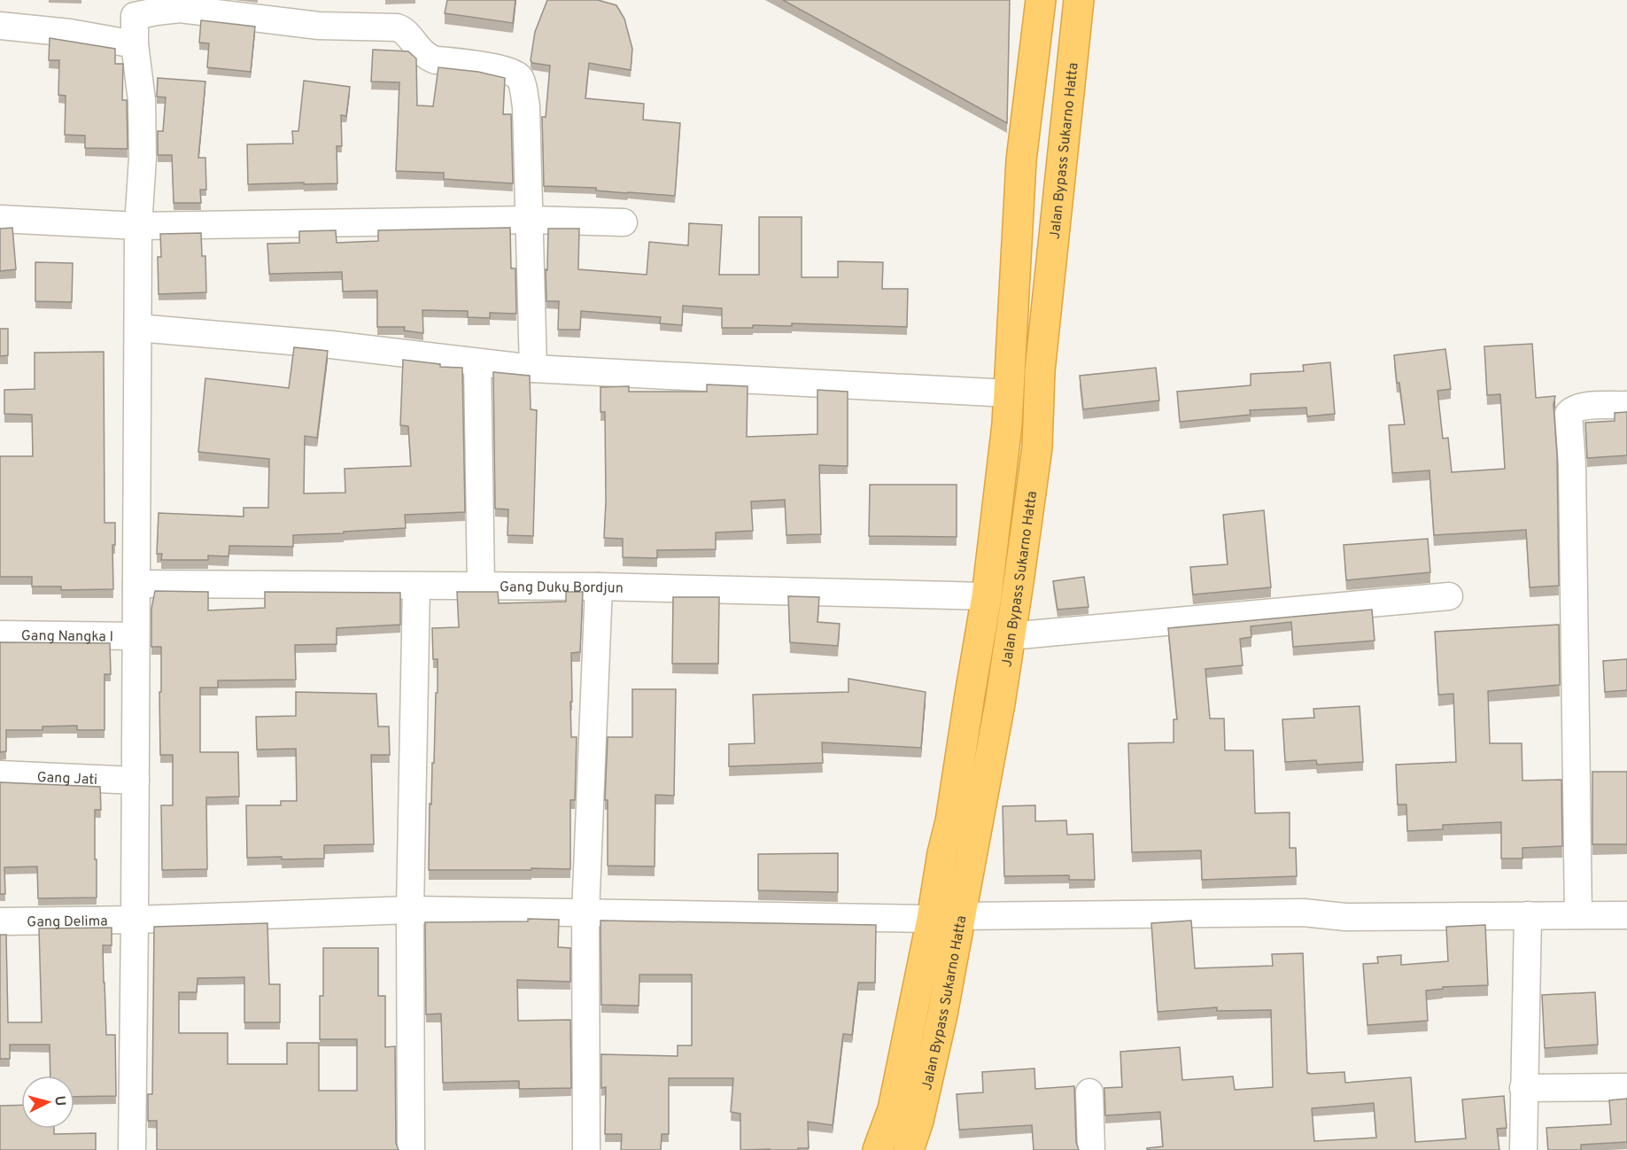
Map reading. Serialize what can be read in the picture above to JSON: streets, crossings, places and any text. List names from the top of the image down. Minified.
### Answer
{"streets":{"highway":["Jalan Bypass Sukarno Hatta"],"street":["Gang Duku Bordjun","Gang Nangka I","Gang Jati","Gang Delima"]},"crossings":[["Jalan Bypass Sukarno Hatta","Gang Duku Bordjun"],["Jalan Bypass Sukarno Hatta","Gang Delima"]],"north":"right"}
